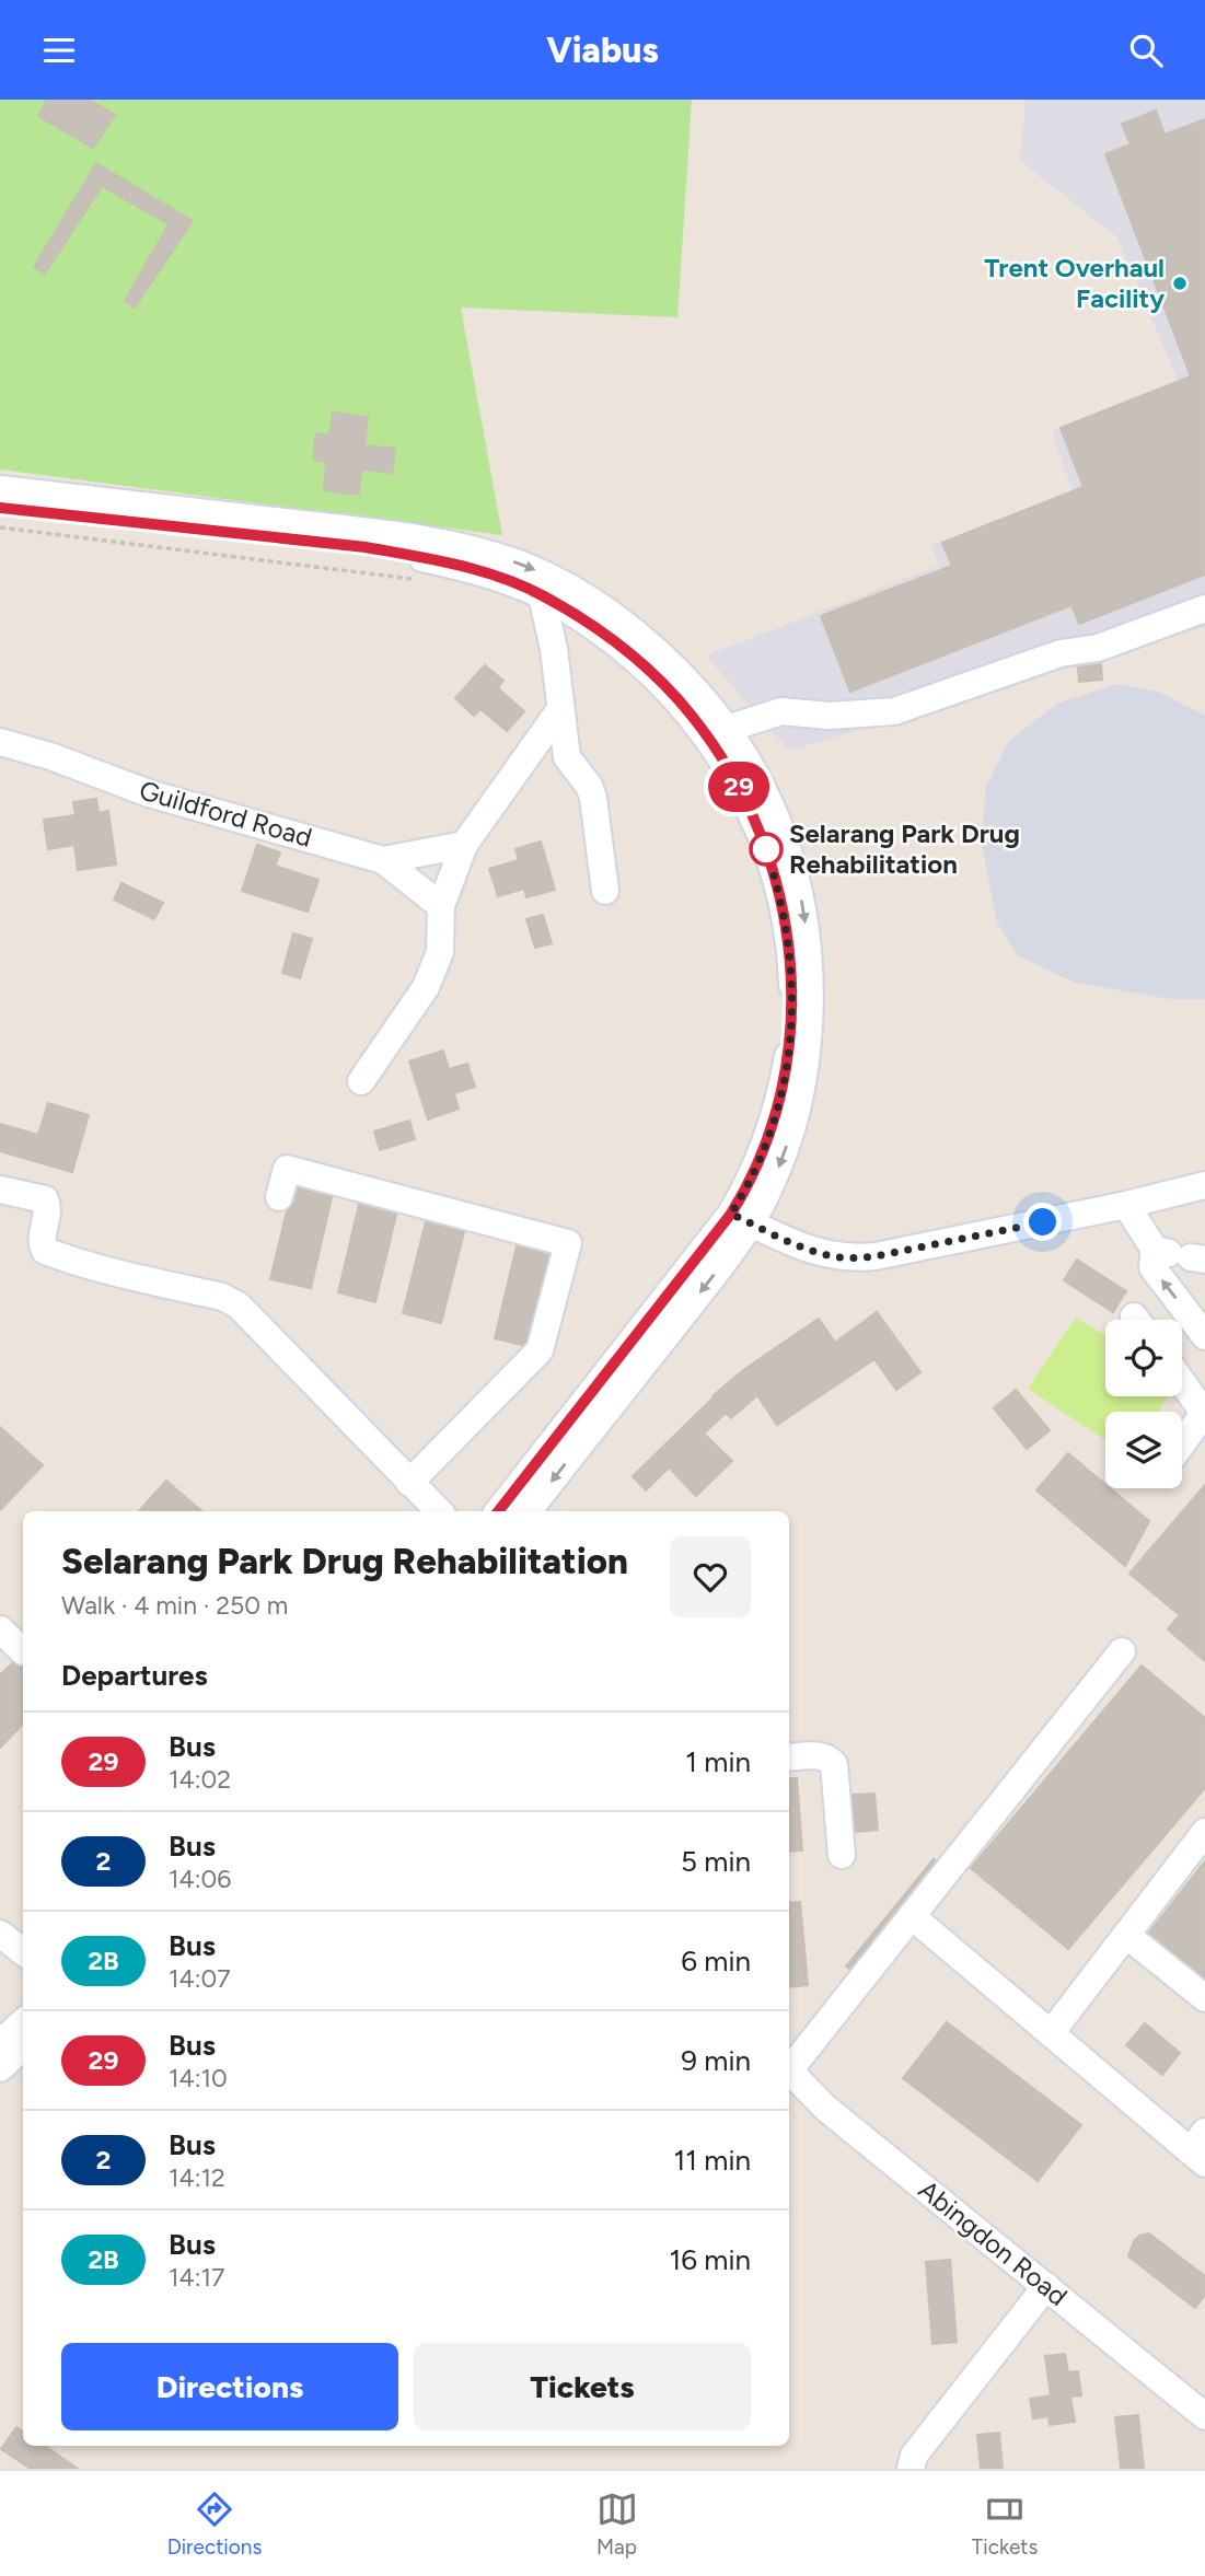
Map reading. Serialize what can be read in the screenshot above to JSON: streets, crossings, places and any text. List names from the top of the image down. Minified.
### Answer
{"streets":{"street":["Guildford Road","Abingdon Road"]},"places":["Trent Overhaul Facility","Selarang Park Drug Rehabilitation"],"lines":["bus line 29"],"page":{"header":"Viabus","on_map":"29","heading":[["Selarang Park Drug Rehabilitation","Walk · 4 min · 250 m"],"Departures"],"list":[{"mark":"29","name":"Bus","note":"14:02","value":"1 min"},{"mark":"2","name":"Bus","note":"14:06","value":"5 min"},{"mark":"2B","name":"Bus","note":"14:07","value":"6 min"},{"mark":"29","name":"Bus","note":"14:10","value":"9 min"},{"mark":"2","name":"Bus","note":"14:12","value":"11 min"},{"mark":"2B","name":"Bus","note":"14:17","value":"16 min"}],"buttons":["Directions","Tickets"],"tabs":["Directions","Map","Tickets"]}}
